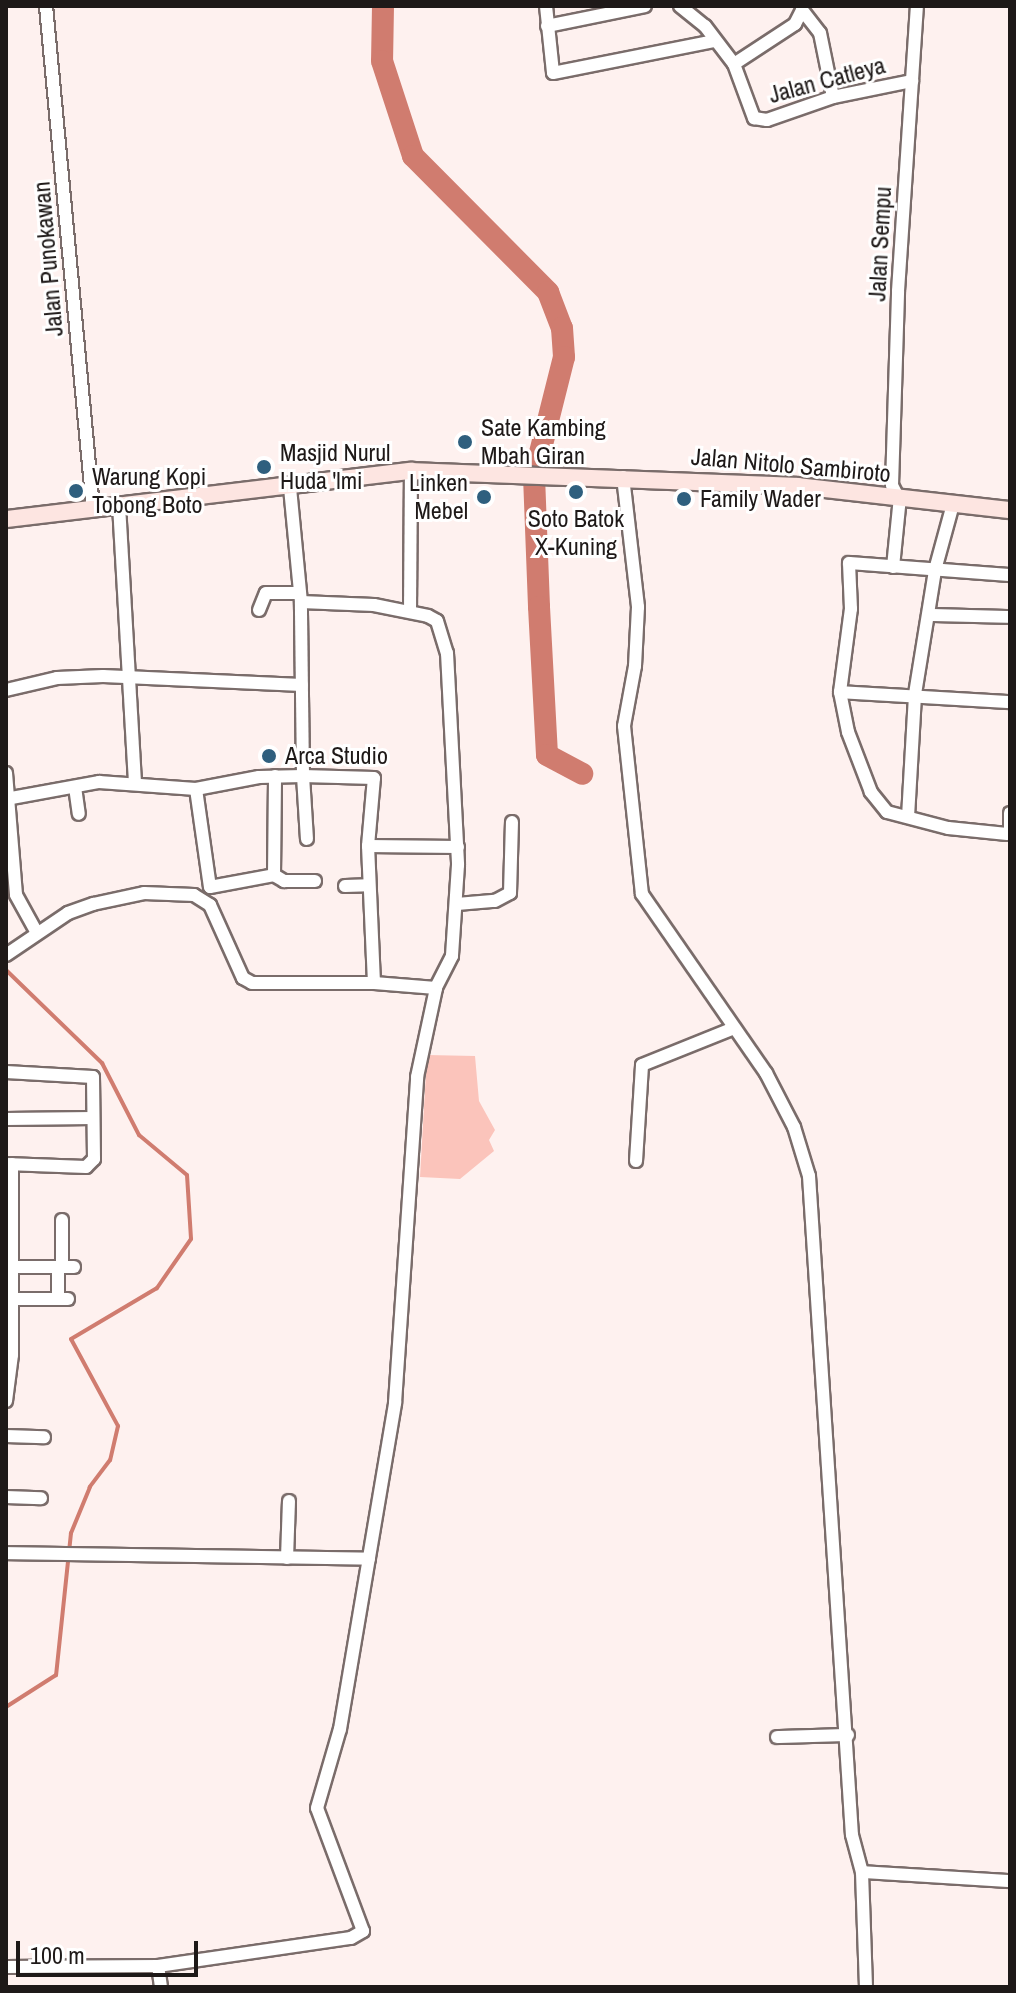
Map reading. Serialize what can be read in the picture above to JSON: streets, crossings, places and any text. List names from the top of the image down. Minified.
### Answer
{"streets":{"street":["Jalan Catleya","Jalan Sempu","Jalan Punokawan","Jalan Nitolo Sambiroto"]},"crossings":[["Jalan Catleya","Jalan Sempu"],["Jalan Sempu","Jalan Nitolo Sambiroto"],["Jalan Punokawan","Jalan Nitolo Sambiroto"]],"places":["Sate Kambing Mbah Giran","Masjid Nurul Huda 'lmi","Warung Kopi Tobong Boto","Soto Batok X-Kuning","Linken Mebel","Family Wader","Arca Studio"],"scale_bar":"100 m"}
